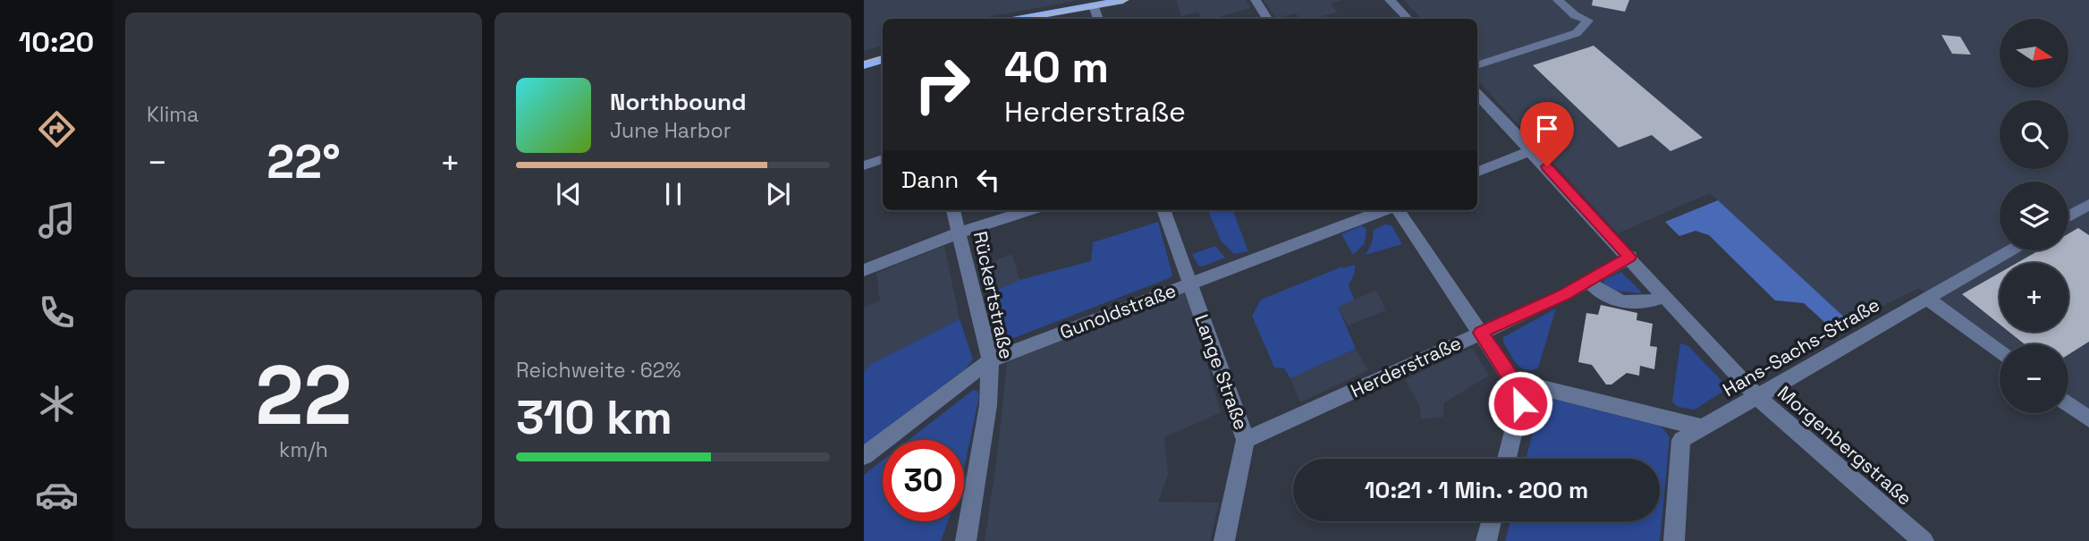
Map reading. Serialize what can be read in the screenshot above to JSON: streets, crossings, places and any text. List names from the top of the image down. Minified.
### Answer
{"streets":{"street":["Rückertstraße","Gunoldstraße","Hans-Sachs-Straße","Herderstraße","Lange Straße","Morgenbergstraße"]},"crossings":[["Rückertstraße","Gunoldstraße"],["Gunoldstraße","Lange Straße"],["Hans-Sachs-Straße","Morgenbergstraße"],["Herderstraße","Lange Straße"],["Herderstraße","Morgenbergstraße"]],"north":"right","page":{"tabs":"10:20","tile":["Klima",["22","km/h"],["Reichweite · 62%","310 km"]],"map_buttons":["+","−"],"turn":["40 m","Herderstraße"],"song":["Northbound","June Harbor"],"heat":["−","22°","+"],"then":"Dann","limit":"30","trip":"10:21 · 1 Min. · 200 m"}}
